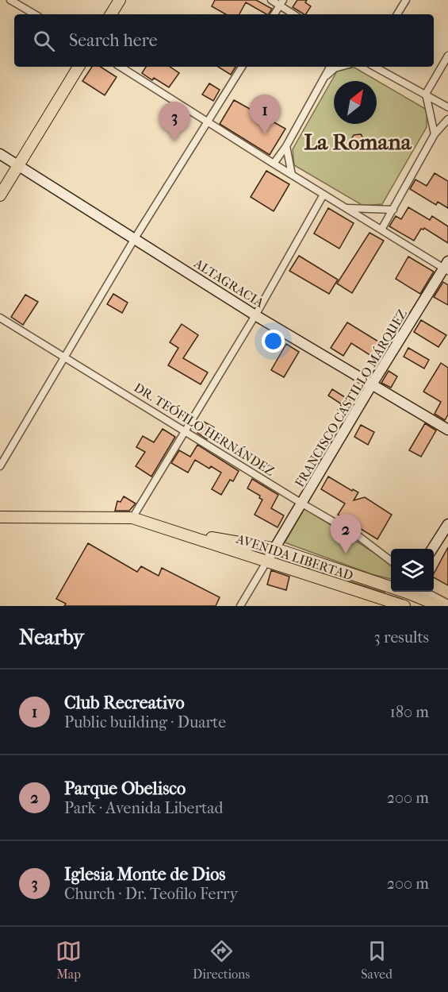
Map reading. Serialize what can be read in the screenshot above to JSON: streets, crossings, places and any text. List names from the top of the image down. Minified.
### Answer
{"streets":{"main road":["AVENIDA LIBERTAD"],"street":["ALTAGRACIA","FRANCISCO CASTILLO MÁRQUEZ","DR. TEÓFILO HERNÁNDEZ"]},"crossings":[["ALTAGRACIA","FRANCISCO CASTILLO MÁRQUEZ"],["FRANCISCO CASTILLO MÁRQUEZ","DR. TEÓFILO HERNÁNDEZ"],["FRANCISCO CASTILLO MÁRQUEZ","AVENIDA LIBERTAD"]],"districts":["La Romana"],"north":"top right","page":{"search":"Search here","pins":["1","3","2"],"heading":["Nearby","3 results"],"list":[{"mark":"1","name":"Club Recreativo","note":"Public building · Duarte","value":"180 m"},{"mark":"2","name":"Parque Obelisco","note":"Park · Avenida Libertad","value":"200 m"},{"mark":"3","name":"Iglesia Monte de Dios","note":"Church · Dr. Teofilo Ferry","value":"200 m"}],"nav":["Map","Directions","Saved"]}}
